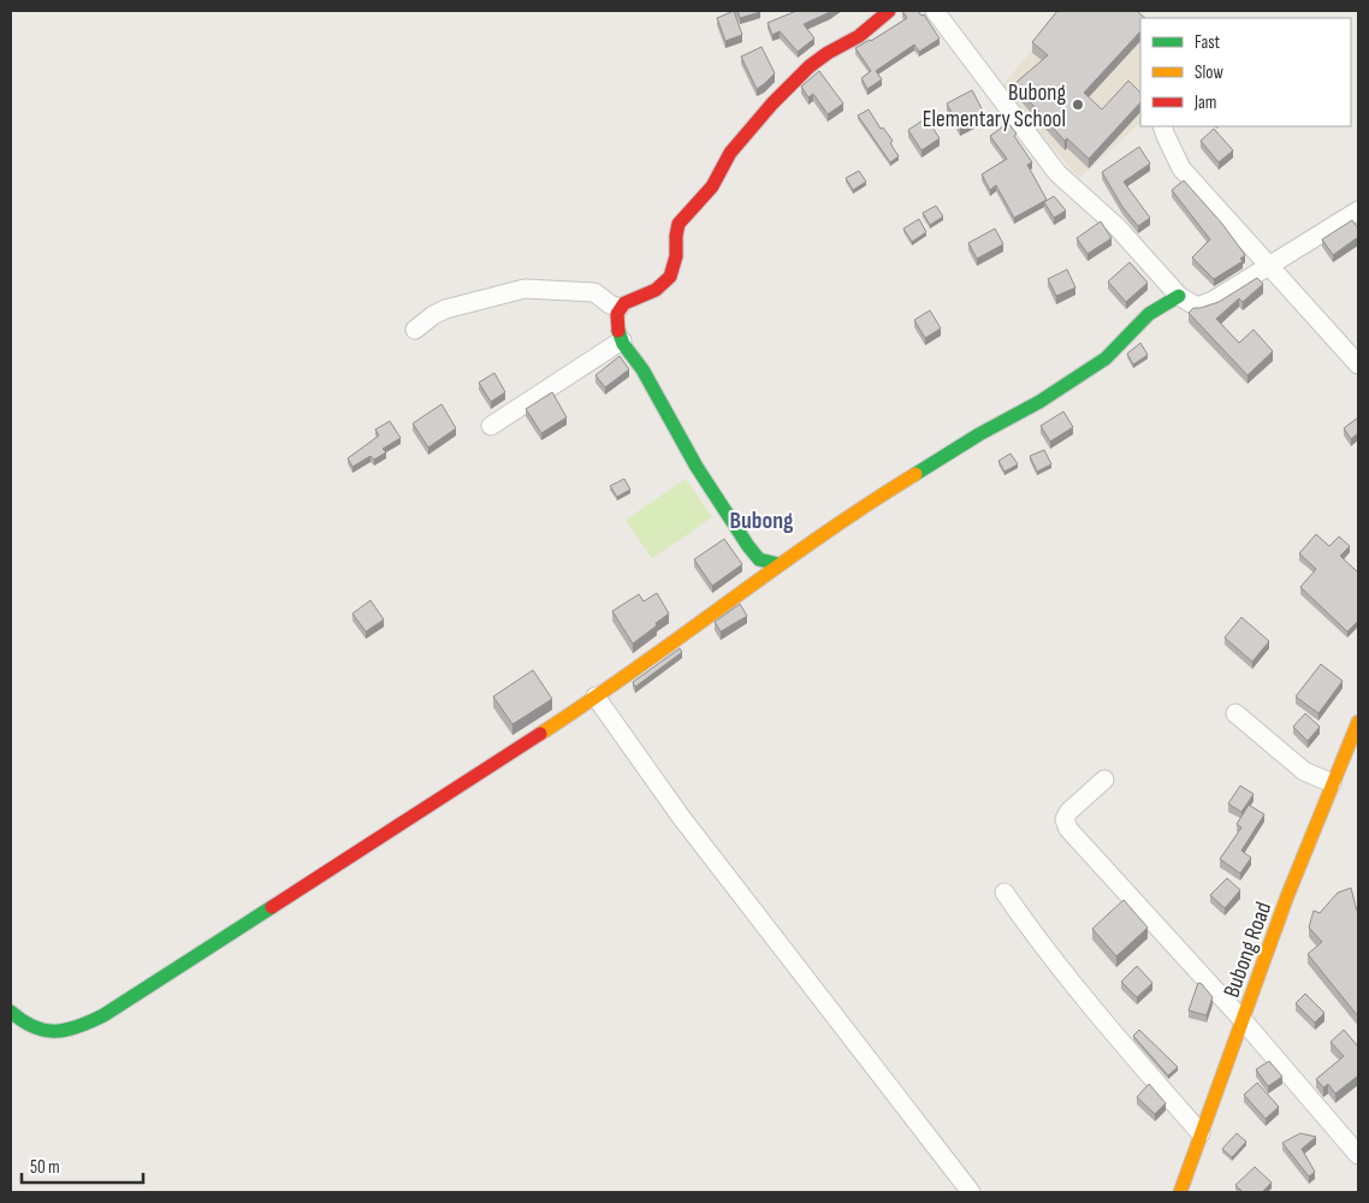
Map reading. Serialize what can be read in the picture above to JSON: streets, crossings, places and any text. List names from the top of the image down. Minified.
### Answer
{"streets":{"street":["Bubong Road"]},"districts":["Bubong"],"places":["Bubong Elementary School"],"legend":["Fast","Slow","Jam"],"scale_bar":"50 m"}
